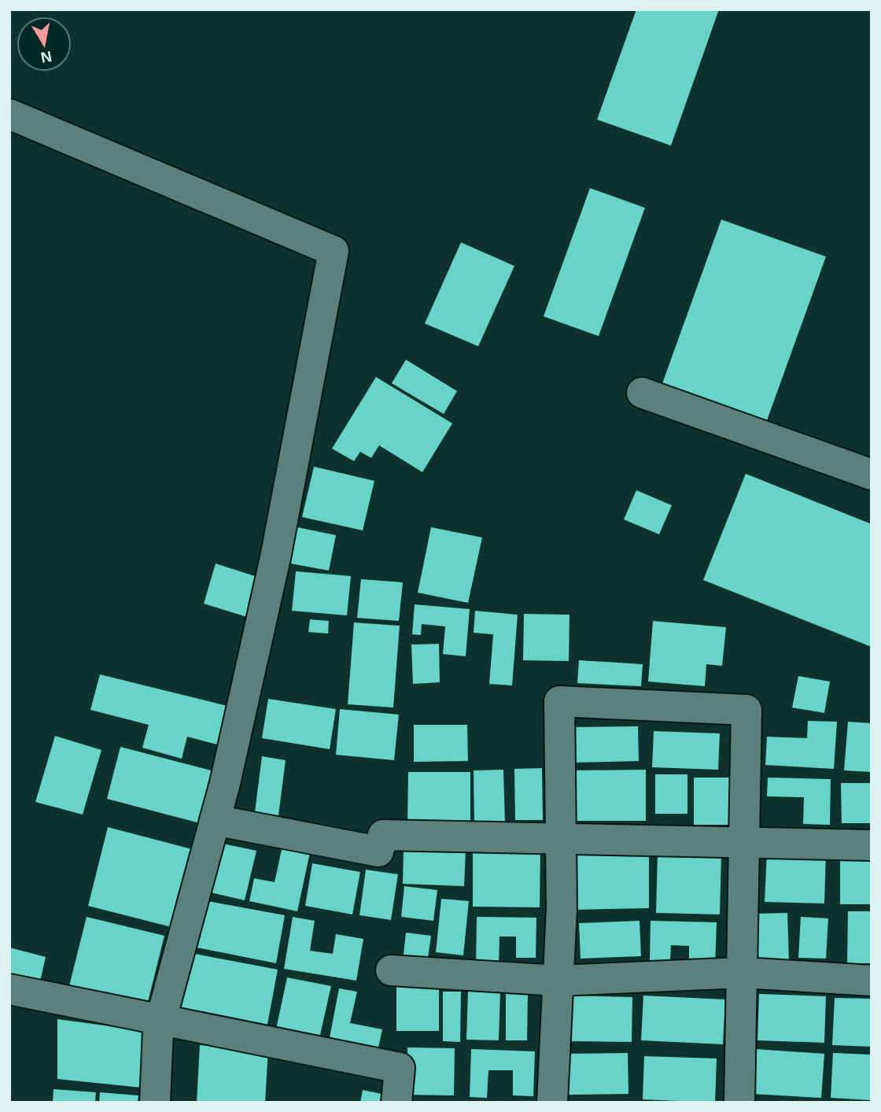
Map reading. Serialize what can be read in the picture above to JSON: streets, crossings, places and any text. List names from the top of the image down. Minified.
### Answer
{"north":"bottom"}
